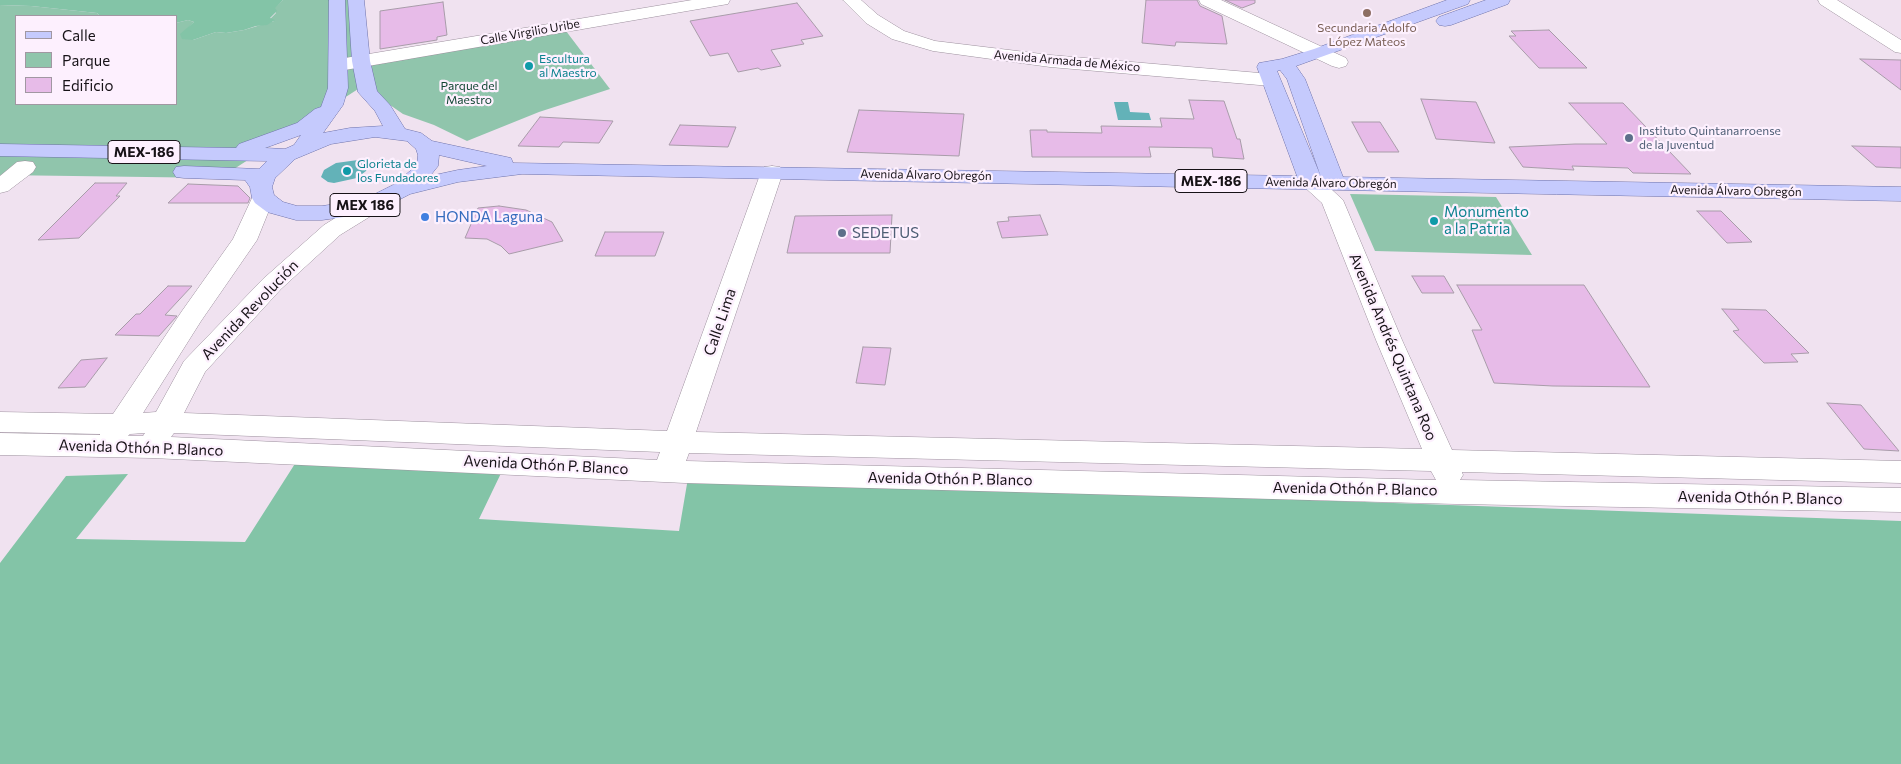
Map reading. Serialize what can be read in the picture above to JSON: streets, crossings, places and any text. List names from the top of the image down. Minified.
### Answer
{"streets":{"main road":["Avenida Armada de México","MEX-186","Avenida Álvaro Obregón","MEX 186","Avenida Andrés Quintana Roo"],"street":["Calle Virgilio Uribe","Avenida Revolución","Calle Lima","Avenida Othón P. Blanco"]},"crossings":[["Avenida Armada de México","Avenida Andrés Quintana Roo"],["Avenida Álvaro Obregón","Avenida Revolución"],["Avenida Álvaro Obregón","Calle Lima"],["Avenida Álvaro Obregón","Avenida Andrés Quintana Roo"],["Avenida Revolución","Avenida Othón P. Blanco"],["Calle Lima","Avenida Othón P. Blanco"],["Avenida Andrés Quintana Roo","Avenida Othón P. Blanco"]],"parks":["Parque del Maestro"],"places":["Secundaria Adolfo López Mateos","Escultura al Maestro","Instituto Quintanarroense de la Juventud","Glorieta de los Fundadores","HONDA Laguna","Monumento a la Patria","SEDETUS"],"legend":["Calle","Parque","Edificio"]}
